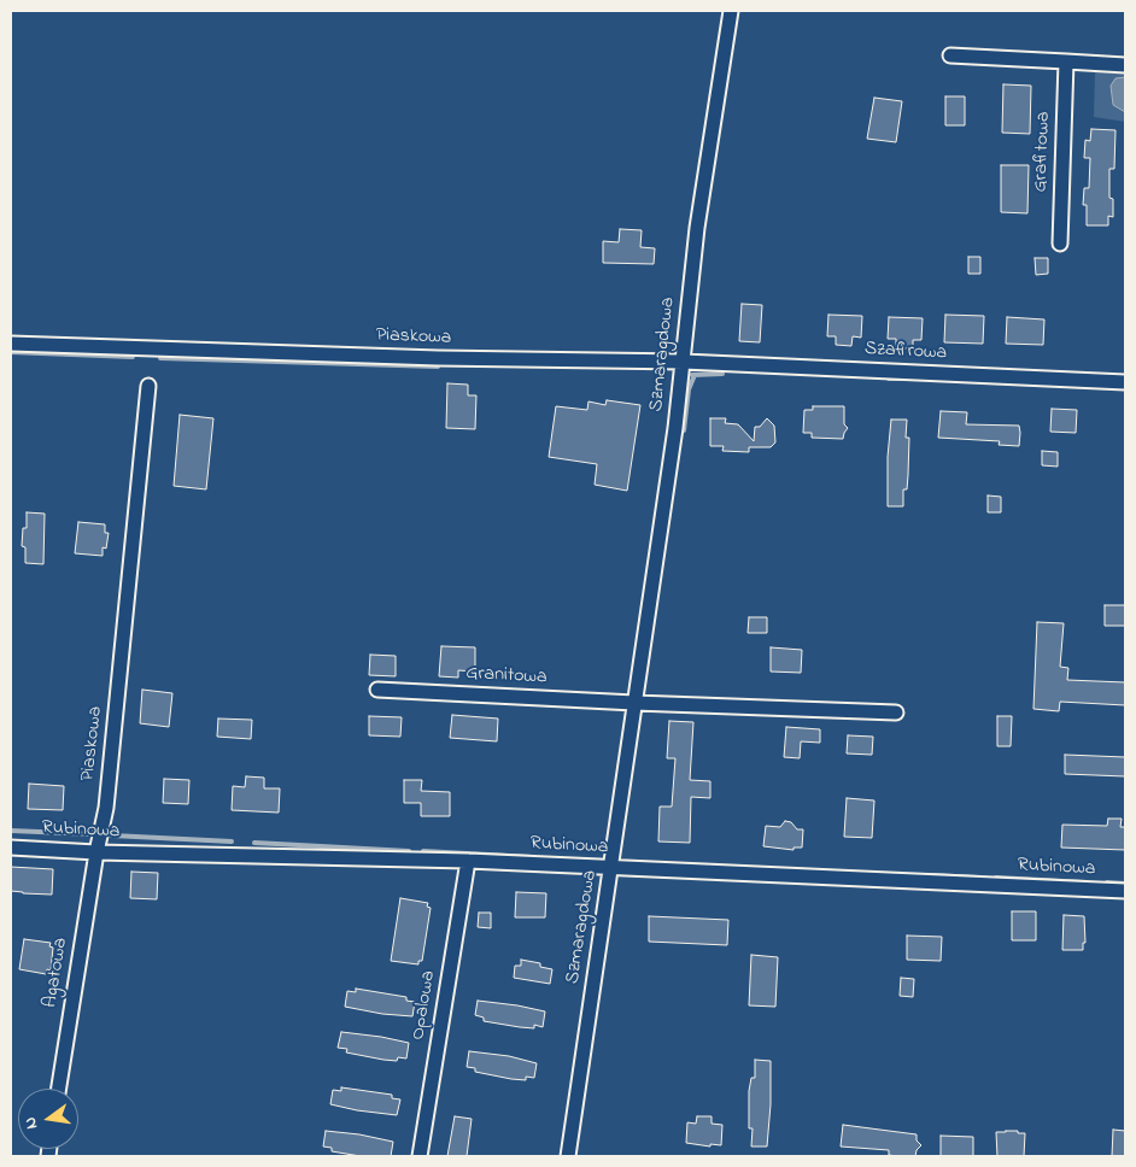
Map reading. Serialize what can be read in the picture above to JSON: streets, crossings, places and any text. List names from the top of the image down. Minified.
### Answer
{"streets":{"street":["Grafitowa","Piaskowa","Szafirowa","Szmaragdowa","Granitowa","Rubinowa","Agatowa","Opalowa"]},"crossings":[["Piaskowa","Szafirowa"],["Piaskowa","Szmaragdowa"],["Piaskowa","Rubinowa"],["Piaskowa","Agatowa"],["Szafirowa","Szmaragdowa"],["Szmaragdowa","Granitowa"],["Szmaragdowa","Rubinowa"],["Rubinowa","Agatowa"],["Rubinowa","Opalowa"]],"north":"left"}
